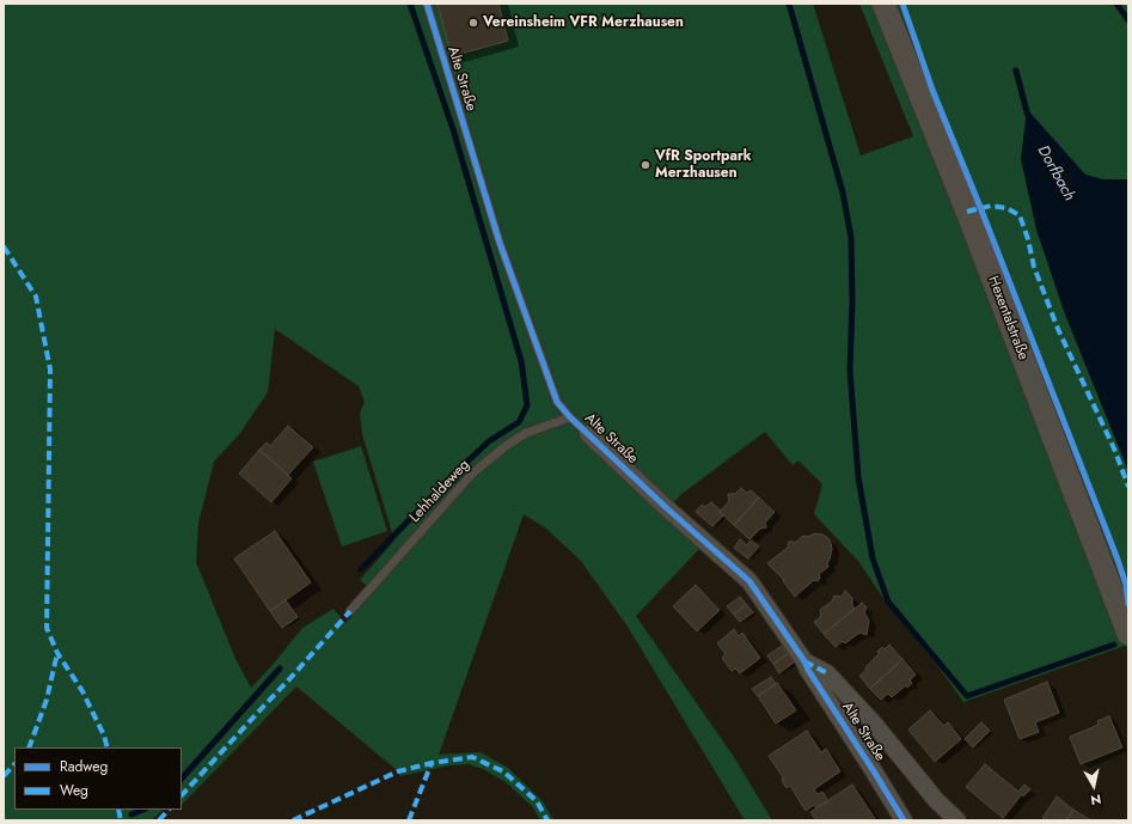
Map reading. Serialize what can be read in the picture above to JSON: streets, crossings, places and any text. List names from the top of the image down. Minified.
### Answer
{"streets":{"main road":["Hexentalstraße"],"street":["Alte Straße"],"lane":["Lehhaldeweg"]},"crossings":[["Alte Straße","Lehhaldeweg"]],"water":["Dorfbach"],"places":["Vereinsheim VFR Merzhausen","VfR Sportpark Merzhausen"],"legend":["Radweg","Weg"],"north":"bottom"}
